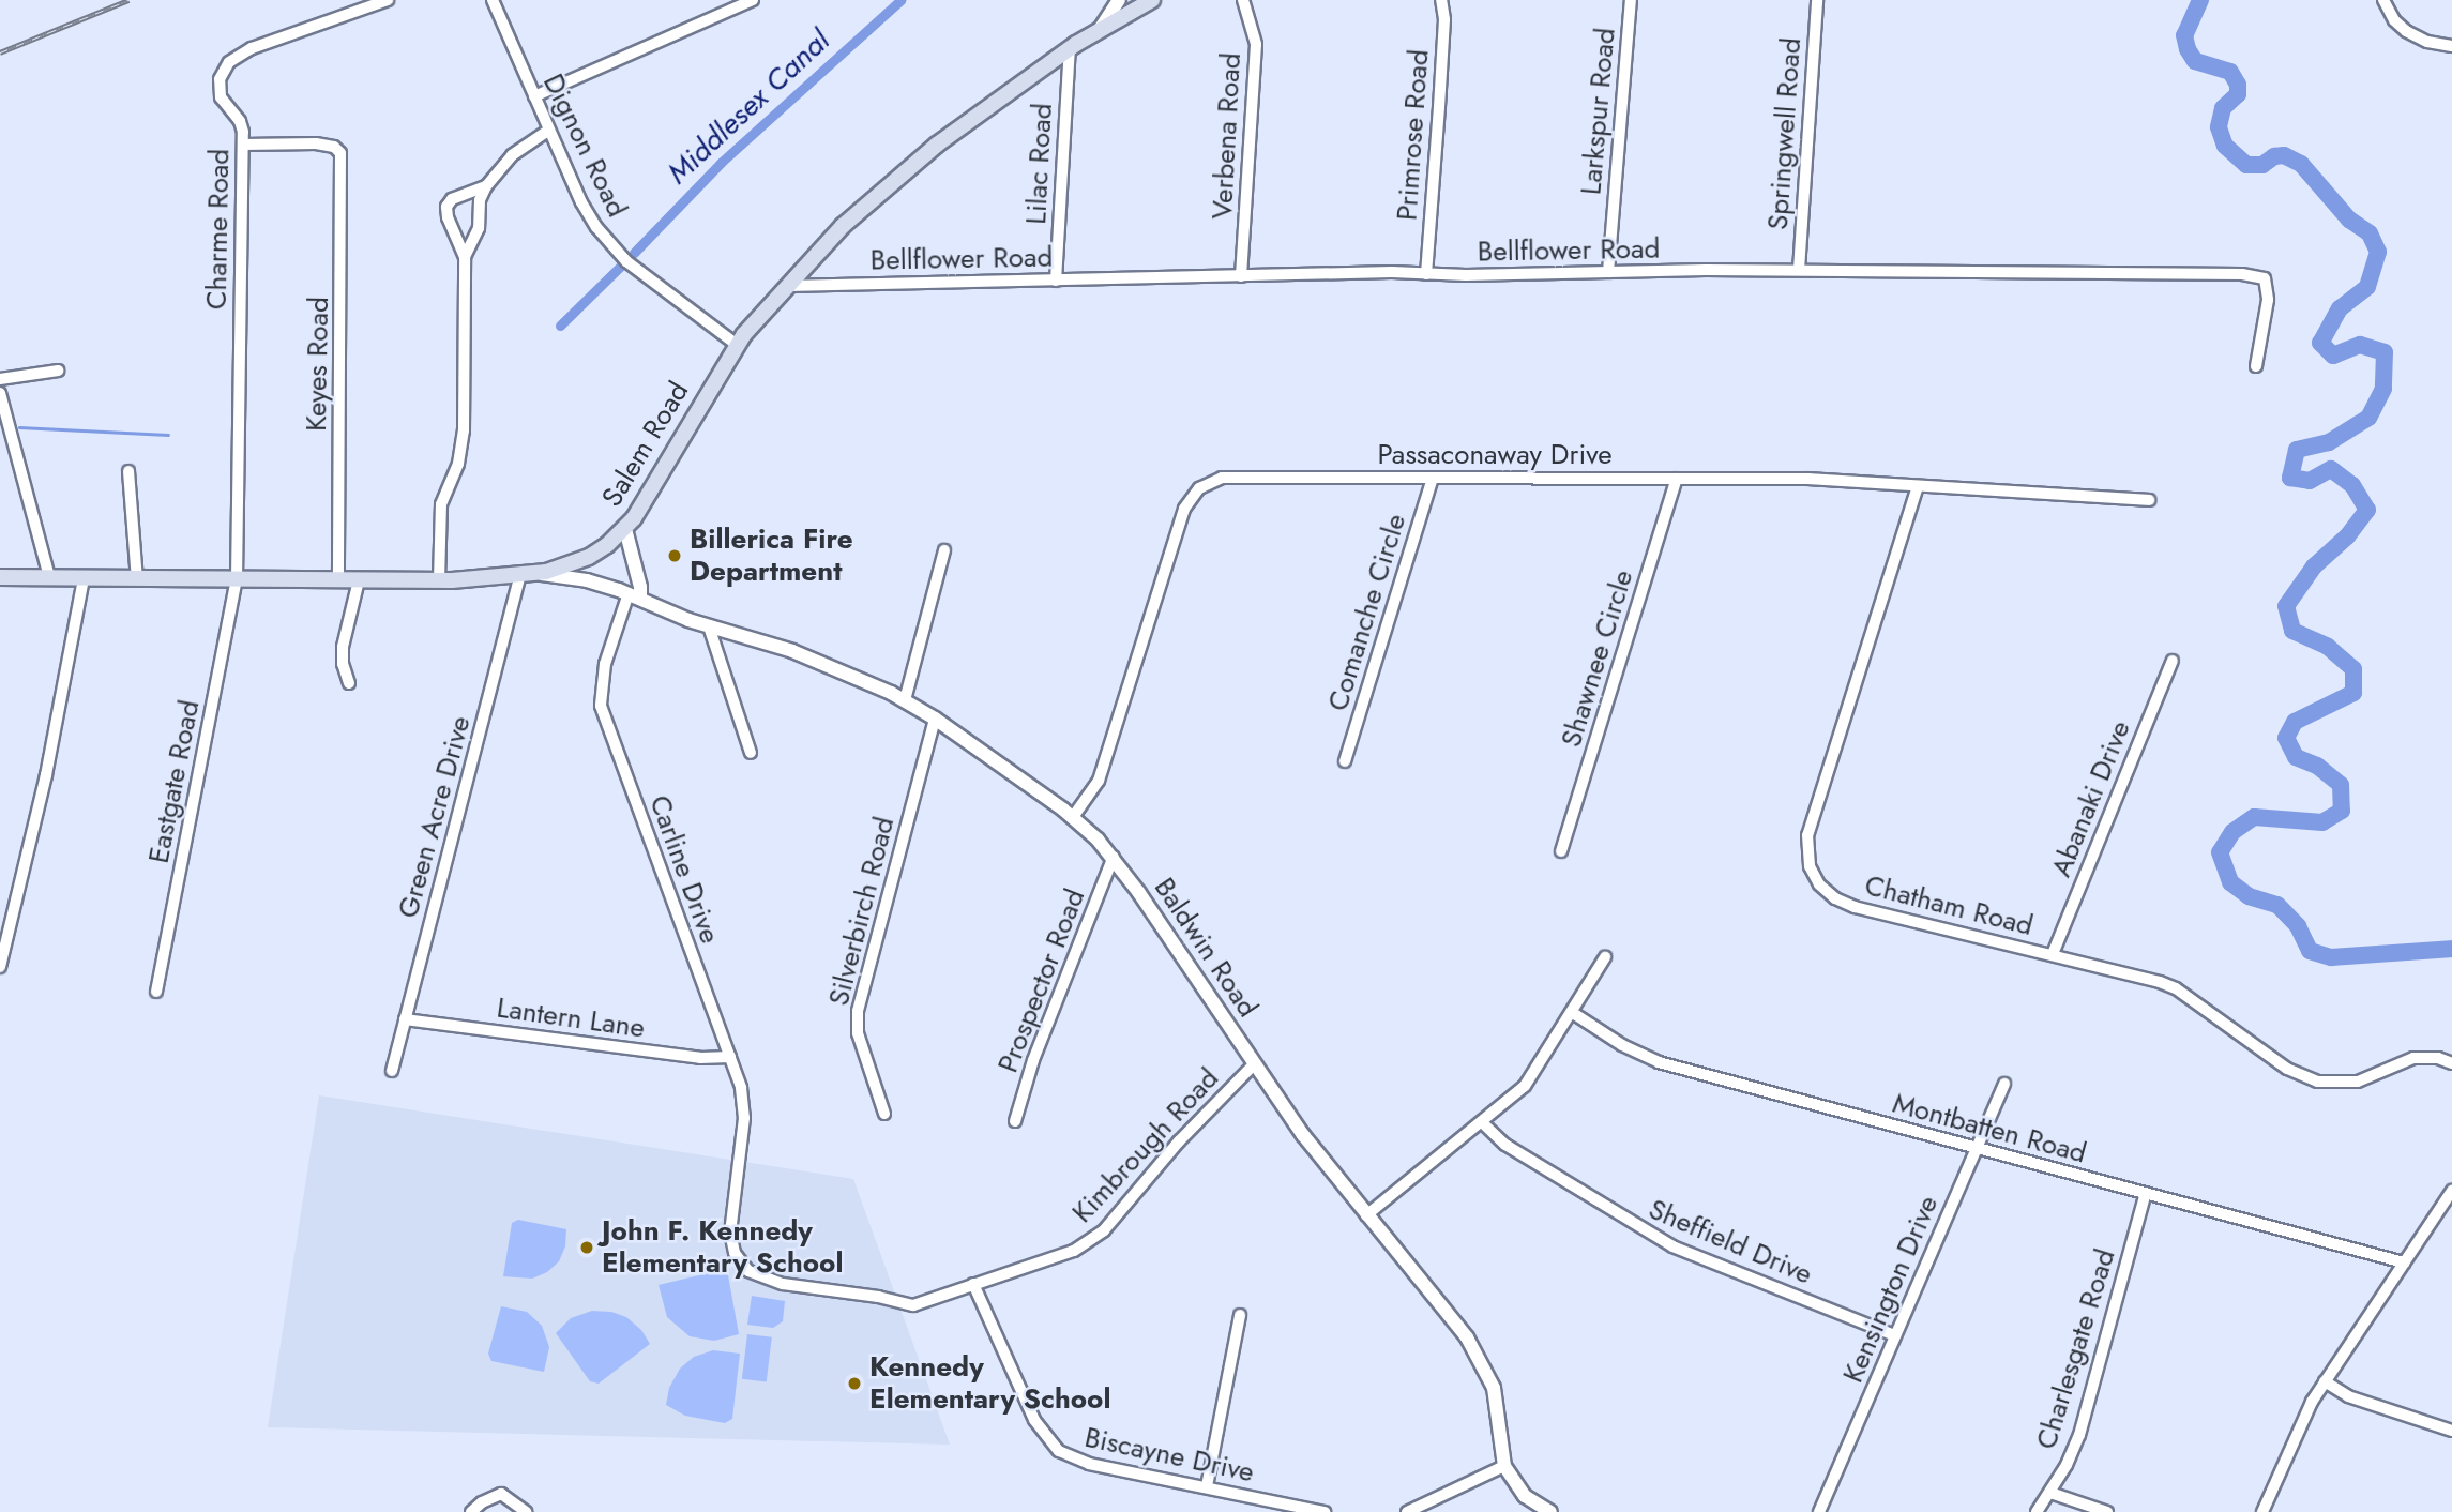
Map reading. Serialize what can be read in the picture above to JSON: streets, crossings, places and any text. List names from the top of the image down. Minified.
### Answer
{"streets":{"main road":["Salem Road"],"street":["Larkspur Road","Springwell Road","Primrose Road","Verbena Road","Dignon Road","Lilac Road","Charme Road","Bellflower Road","Keyes Road","Passaconaway Drive","Comanche Circle","Shawnee Circle","Eastgate Road","Abanaki Drive","Green Acre Drive","Carline Drive","Chatham Road","Silverbirch Road","Baldwin Road","Prospector Road","Lantern Lane","Montbatten Road","Kimbrough Road","Sheffield Drive","Kensington Drive","Charlesgate Road","Biscayne Drive"]},"crossings":[["Larkspur Road","Bellflower Road"],["Springwell Road","Bellflower Road"],["Primrose Road","Bellflower Road"],["Verbena Road","Bellflower Road"],["Dignon Road","Salem Road"],["Lilac Road","Bellflower Road"],["Lilac Road","Salem Road"],["Charme Road","Keyes Road"],["Charme Road","Salem Road"],["Charme Road","Eastgate Road"],["Bellflower Road","Salem Road"],["Keyes Road","Salem Road"],["Salem Road","Eastgate Road"],["Salem Road","Green Acre Drive"],["Salem Road","Baldwin Road"],["Passaconaway Drive","Comanche Circle"],["Passaconaway Drive","Shawnee Circle"],["Passaconaway Drive","Chatham Road"],["Passaconaway Drive","Baldwin Road"],["Abanaki Drive","Chatham Road"],["Green Acre Drive","Baldwin Road"],["Green Acre Drive","Lantern Lane"],["Carline Drive","Baldwin Road"],["Carline Drive","Lantern Lane"],["Carline Drive","Kimbrough Road"],["Silverbirch Road","Baldwin Road"],["Baldwin Road","Prospector Road"],["Baldwin Road","Kimbrough Road"],["Montbatten Road","Kensington Drive"],["Montbatten Road","Charlesgate Road"],["Kimbrough Road","Biscayne Drive"],["Sheffield Drive","Kensington Drive"]],"water":["Middlesex Canal"],"places":["Billerica Fire Department","John F. Kennedy Elementary School","Kennedy Elementary School"]}
